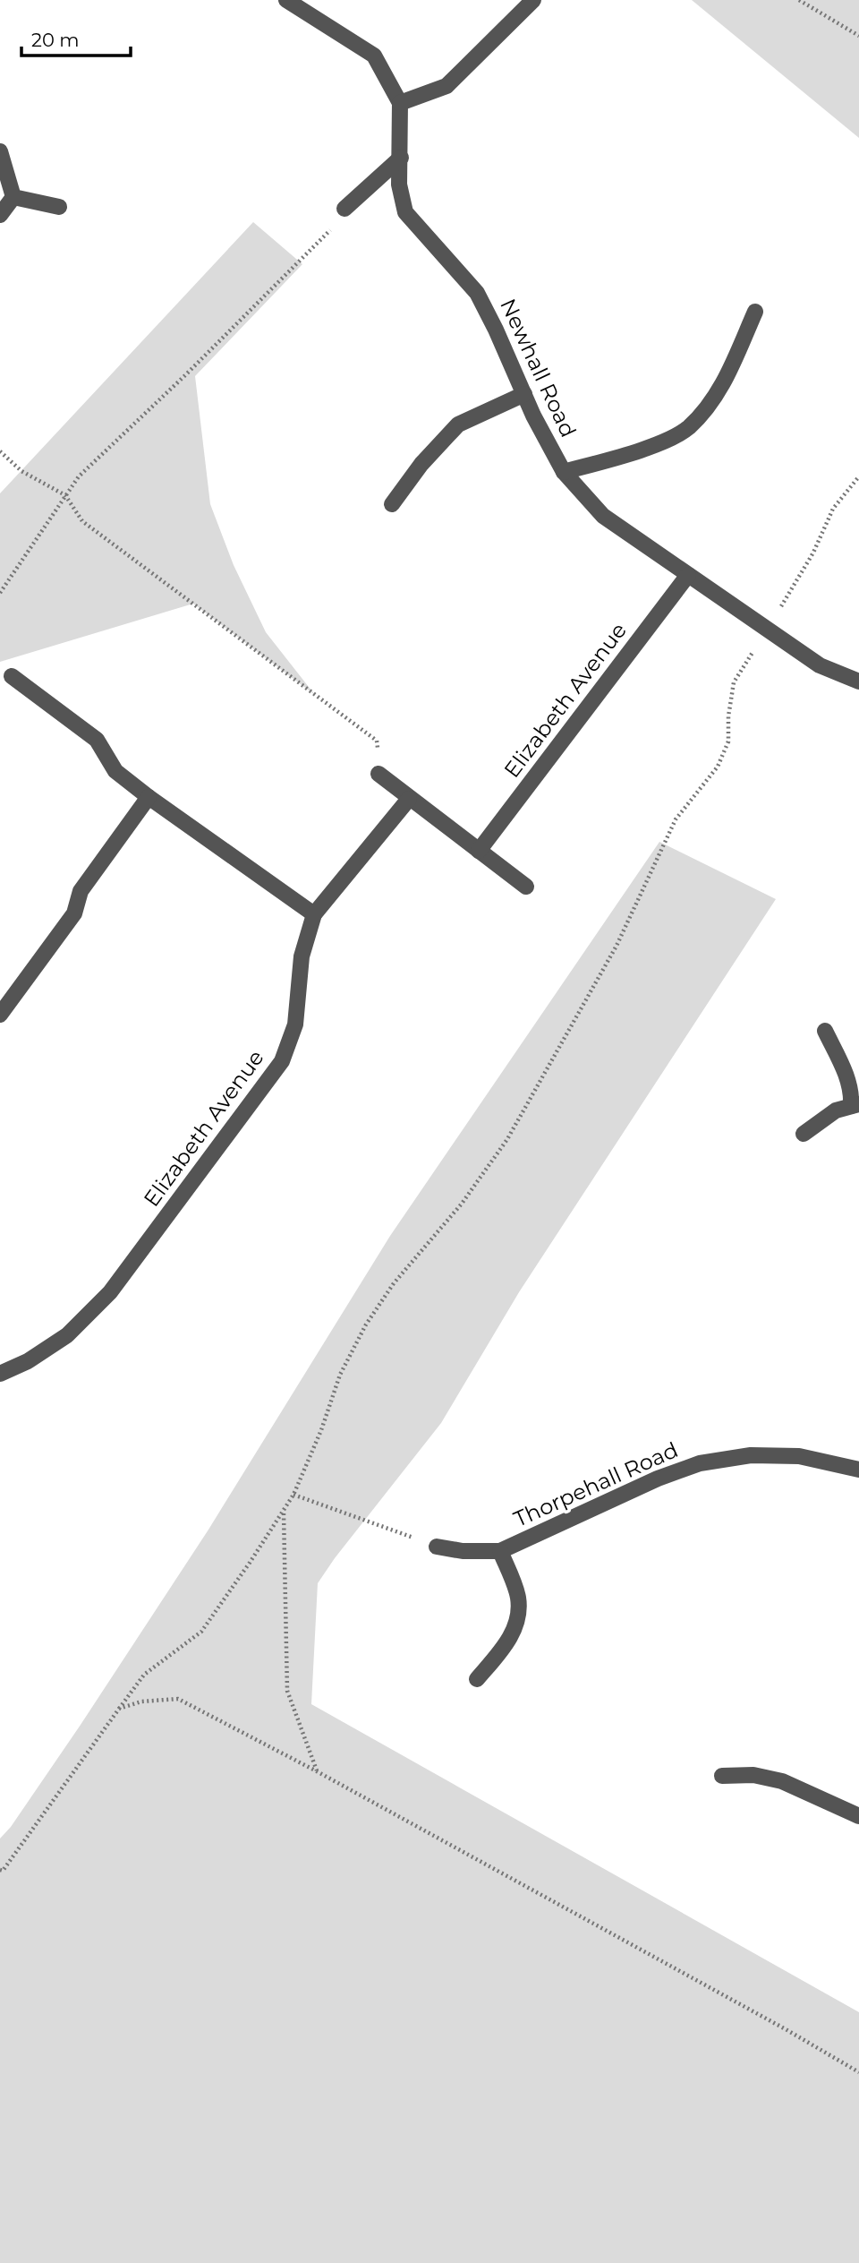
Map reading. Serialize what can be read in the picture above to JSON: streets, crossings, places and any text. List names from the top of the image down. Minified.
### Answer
{"streets":{"street":["Newhall Road","Elizabeth Avenue","Thorpehall Road"]},"crossings":[["Newhall Road","Elizabeth Avenue"]],"scale_bar":"20 m"}
